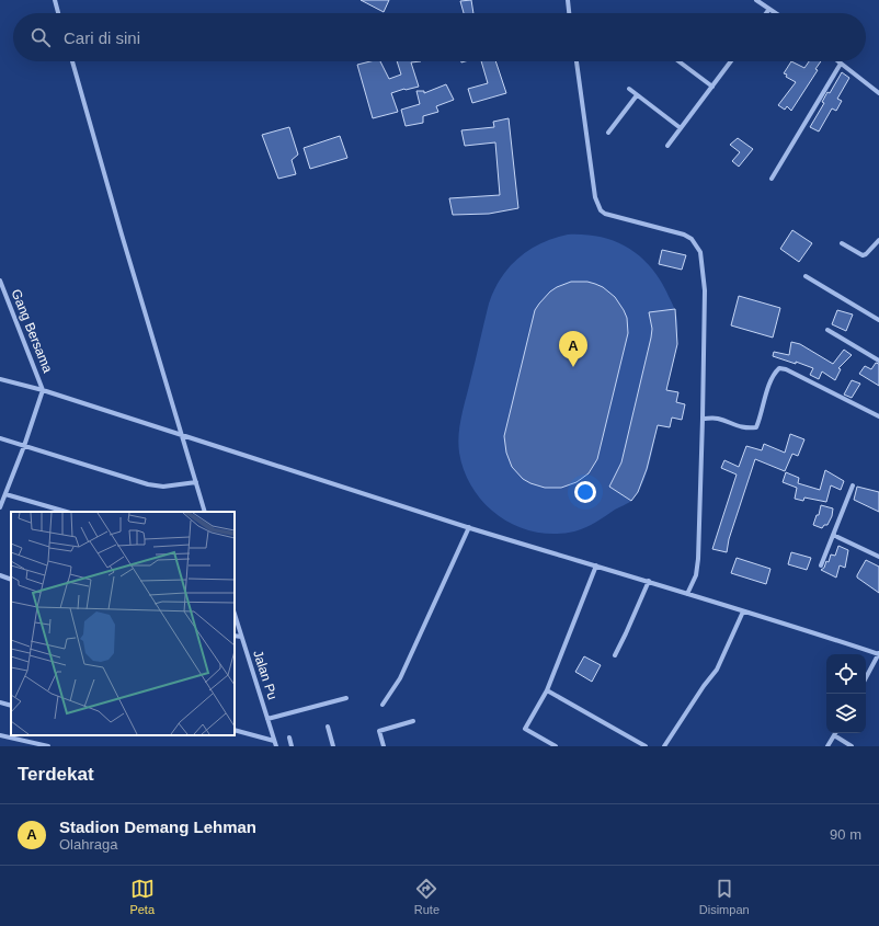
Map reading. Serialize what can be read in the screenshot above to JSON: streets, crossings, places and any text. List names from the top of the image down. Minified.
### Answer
{"streets":{"street":["Gang Bersama","Jalan Pu"]},"page":{"search":"Cari di sini","pins":"A","heading":"Terdekat","list":[{"mark":"A","name":"Stadion Demang Lehman","note":"Olahraga","value":"90 m"}],"nav":["Peta","Rute","Disimpan"]}}
